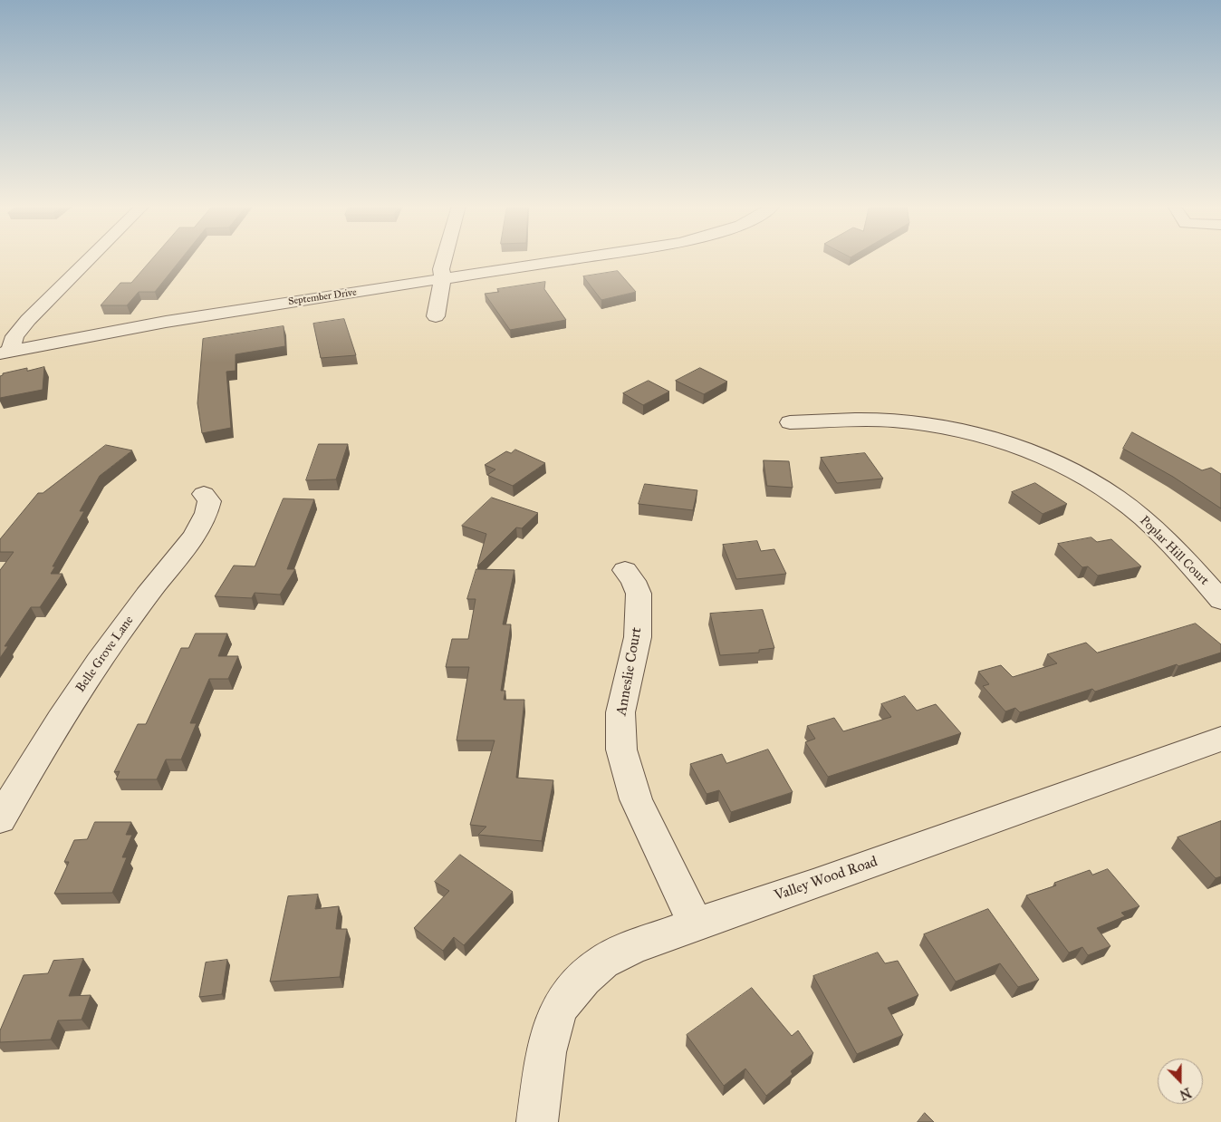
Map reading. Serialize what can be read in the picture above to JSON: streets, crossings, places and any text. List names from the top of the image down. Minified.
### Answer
{"streets":{"street":["September Drive","Poplar Hill Court","Belle Grove Lane","Anneslie Court","Valley Wood Road"]},"crossings":[["Anneslie Court","Valley Wood Road"]],"north":"bottom"}
